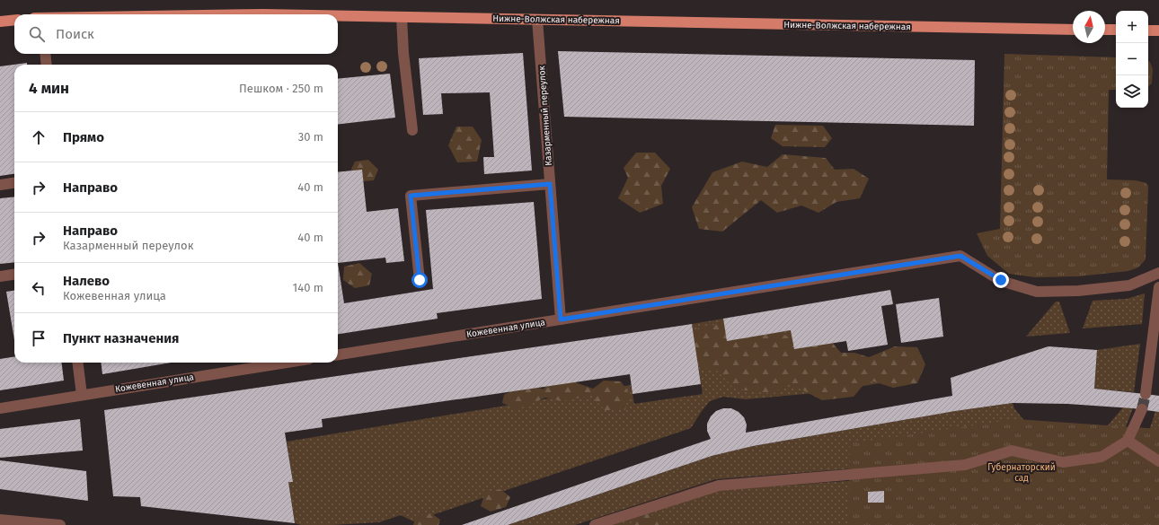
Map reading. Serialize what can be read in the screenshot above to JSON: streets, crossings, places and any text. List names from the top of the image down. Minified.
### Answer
{"streets":{"main road":["Нижне-Волжская набережная"],"street":["Казарменный переулок","Кожевенная улица"]},"crossings":[["Нижне-Волжская набережная","Казарменный переулок"],["Казарменный переулок","Кожевенная улица"]],"parks":["Губернаторский сад"],"north":"top","page":{"map_buttons":["+","−"],"search":"Поиск","heading":["4 мин","Пешком · 250 m"],"list":[["Прямо","30 m"],["Направо","40 m"],["Направо","Казарменный переулок","40 m"],["Налево","Кожевенная улица","140 m"],"Пункт назначения"]}}
